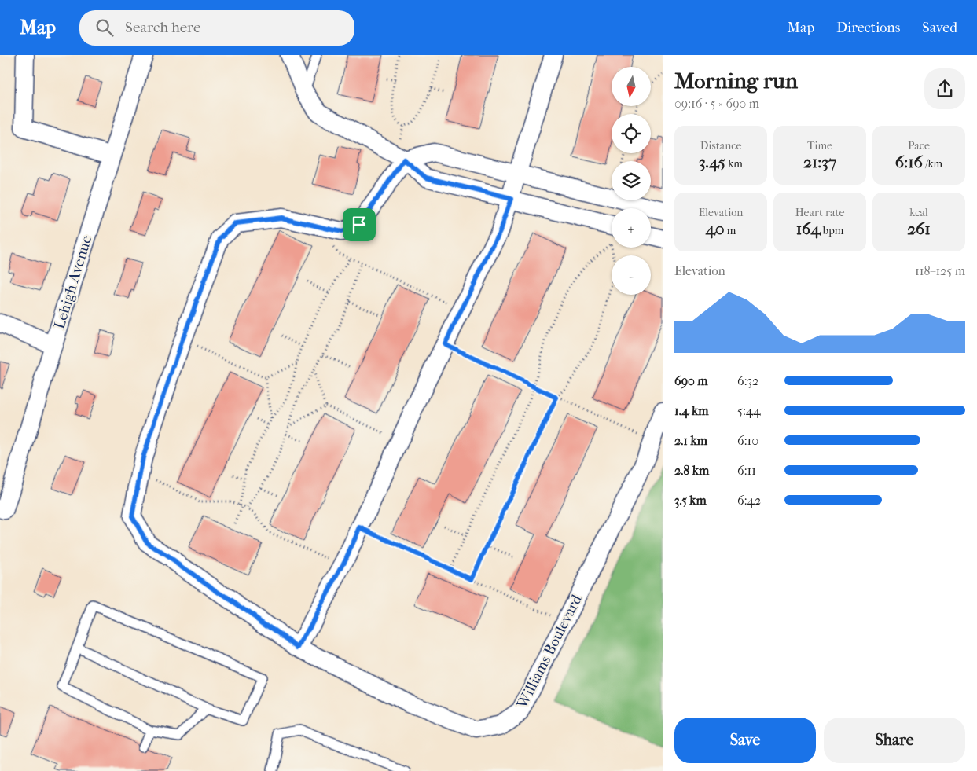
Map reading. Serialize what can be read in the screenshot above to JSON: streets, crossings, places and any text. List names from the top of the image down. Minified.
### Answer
{"streets":{"street":["Lehigh Avenue","Williams Boulevard"]},"north":"bottom","page":{"header":"Map","search":"Search here","nav":["Map","Directions","Saved"],"heading":["Morning run","09:16 · 5 × 690 m"],"map_buttons":["+","−"],"stats":[["Distance","3.45 km"],["Time","21:37"],["Pace","6:16 /km"],["Elevation","40 m"],["Heart rate","164 bpm"],["kcal","261"]],"chart":["Elevation","118–125 m"],"list":[{"name":"690 m","note":"6:32"},{"name":"1.4 km","note":"5:44"},{"name":"2.1 km","note":"6:10"},{"name":"2.8 km","note":"6:11"},{"name":"3.5 km","note":"6:42"}],"buttons":["Save","Share"]}}
